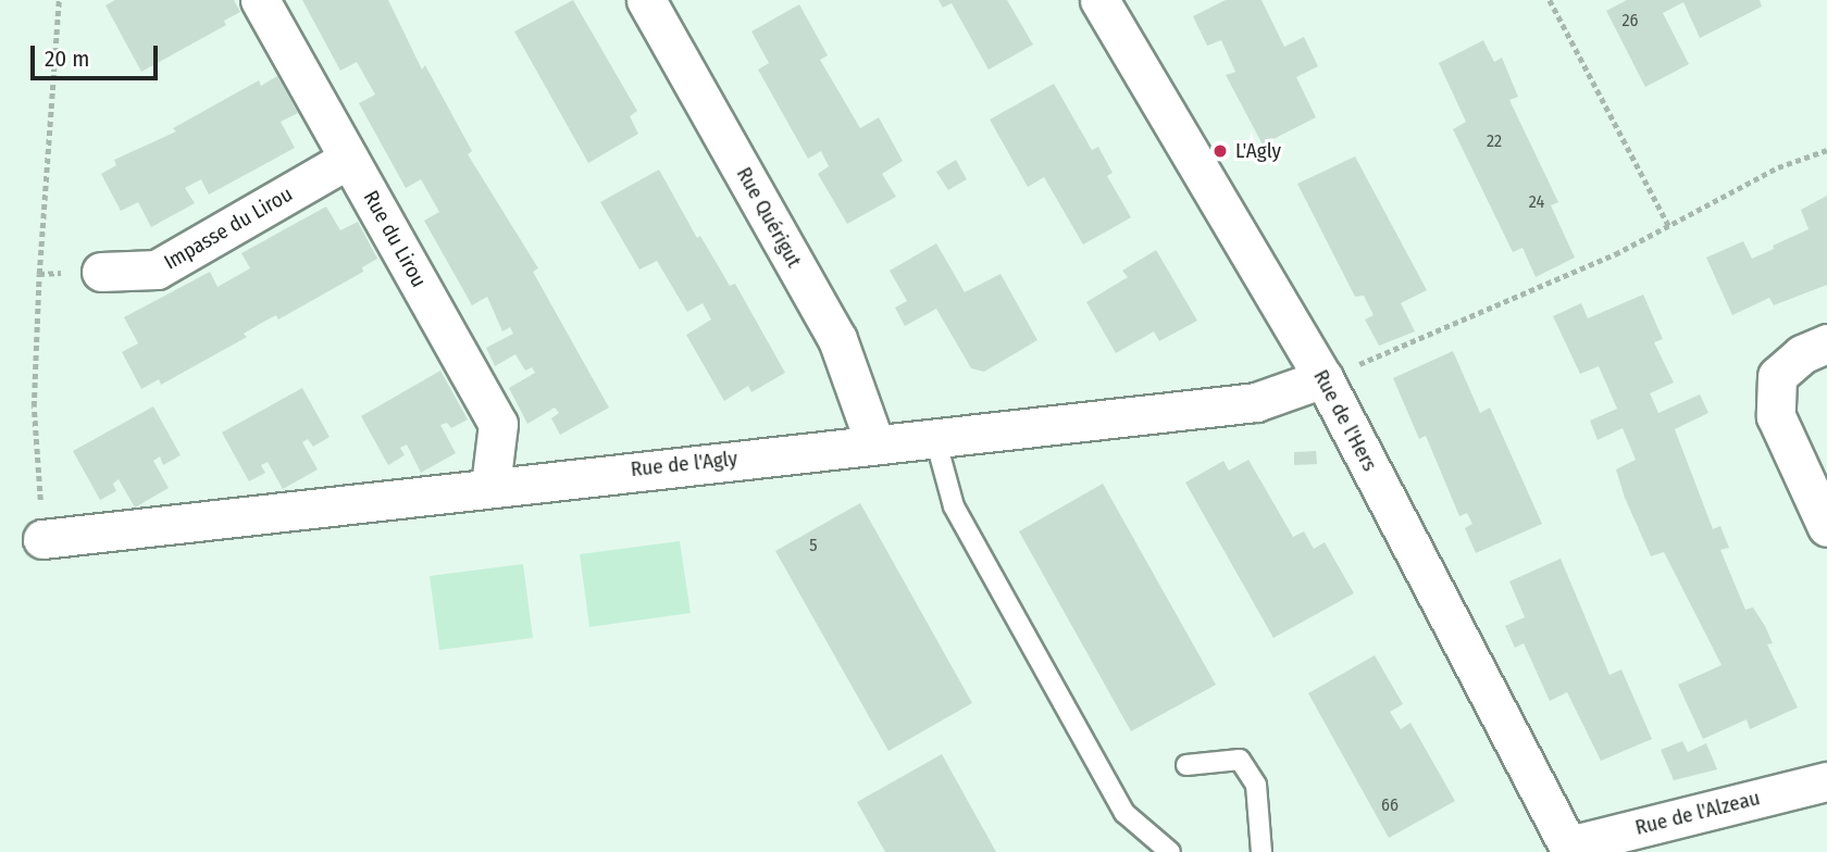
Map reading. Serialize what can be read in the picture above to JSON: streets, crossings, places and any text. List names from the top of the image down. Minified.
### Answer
{"streets":{"street":["Rue Quérigut","Impasse du Lirou","Rue du Lirou","Rue de l'Hers","Rue de l'Agly","Rue de l'Alzeau"]},"crossings":[["Rue Quérigut","Rue de l'Agly"],["Impasse du Lirou","Rue du Lirou"],["Rue du Lirou","Rue de l'Agly"],["Rue de l'Hers","Rue de l'Agly"],["Rue de l'Hers","Rue de l'Alzeau"]],"places":["L'Agly"],"house_numbers":["26","22","24","5","66"],"scale_bar":"20 m"}
